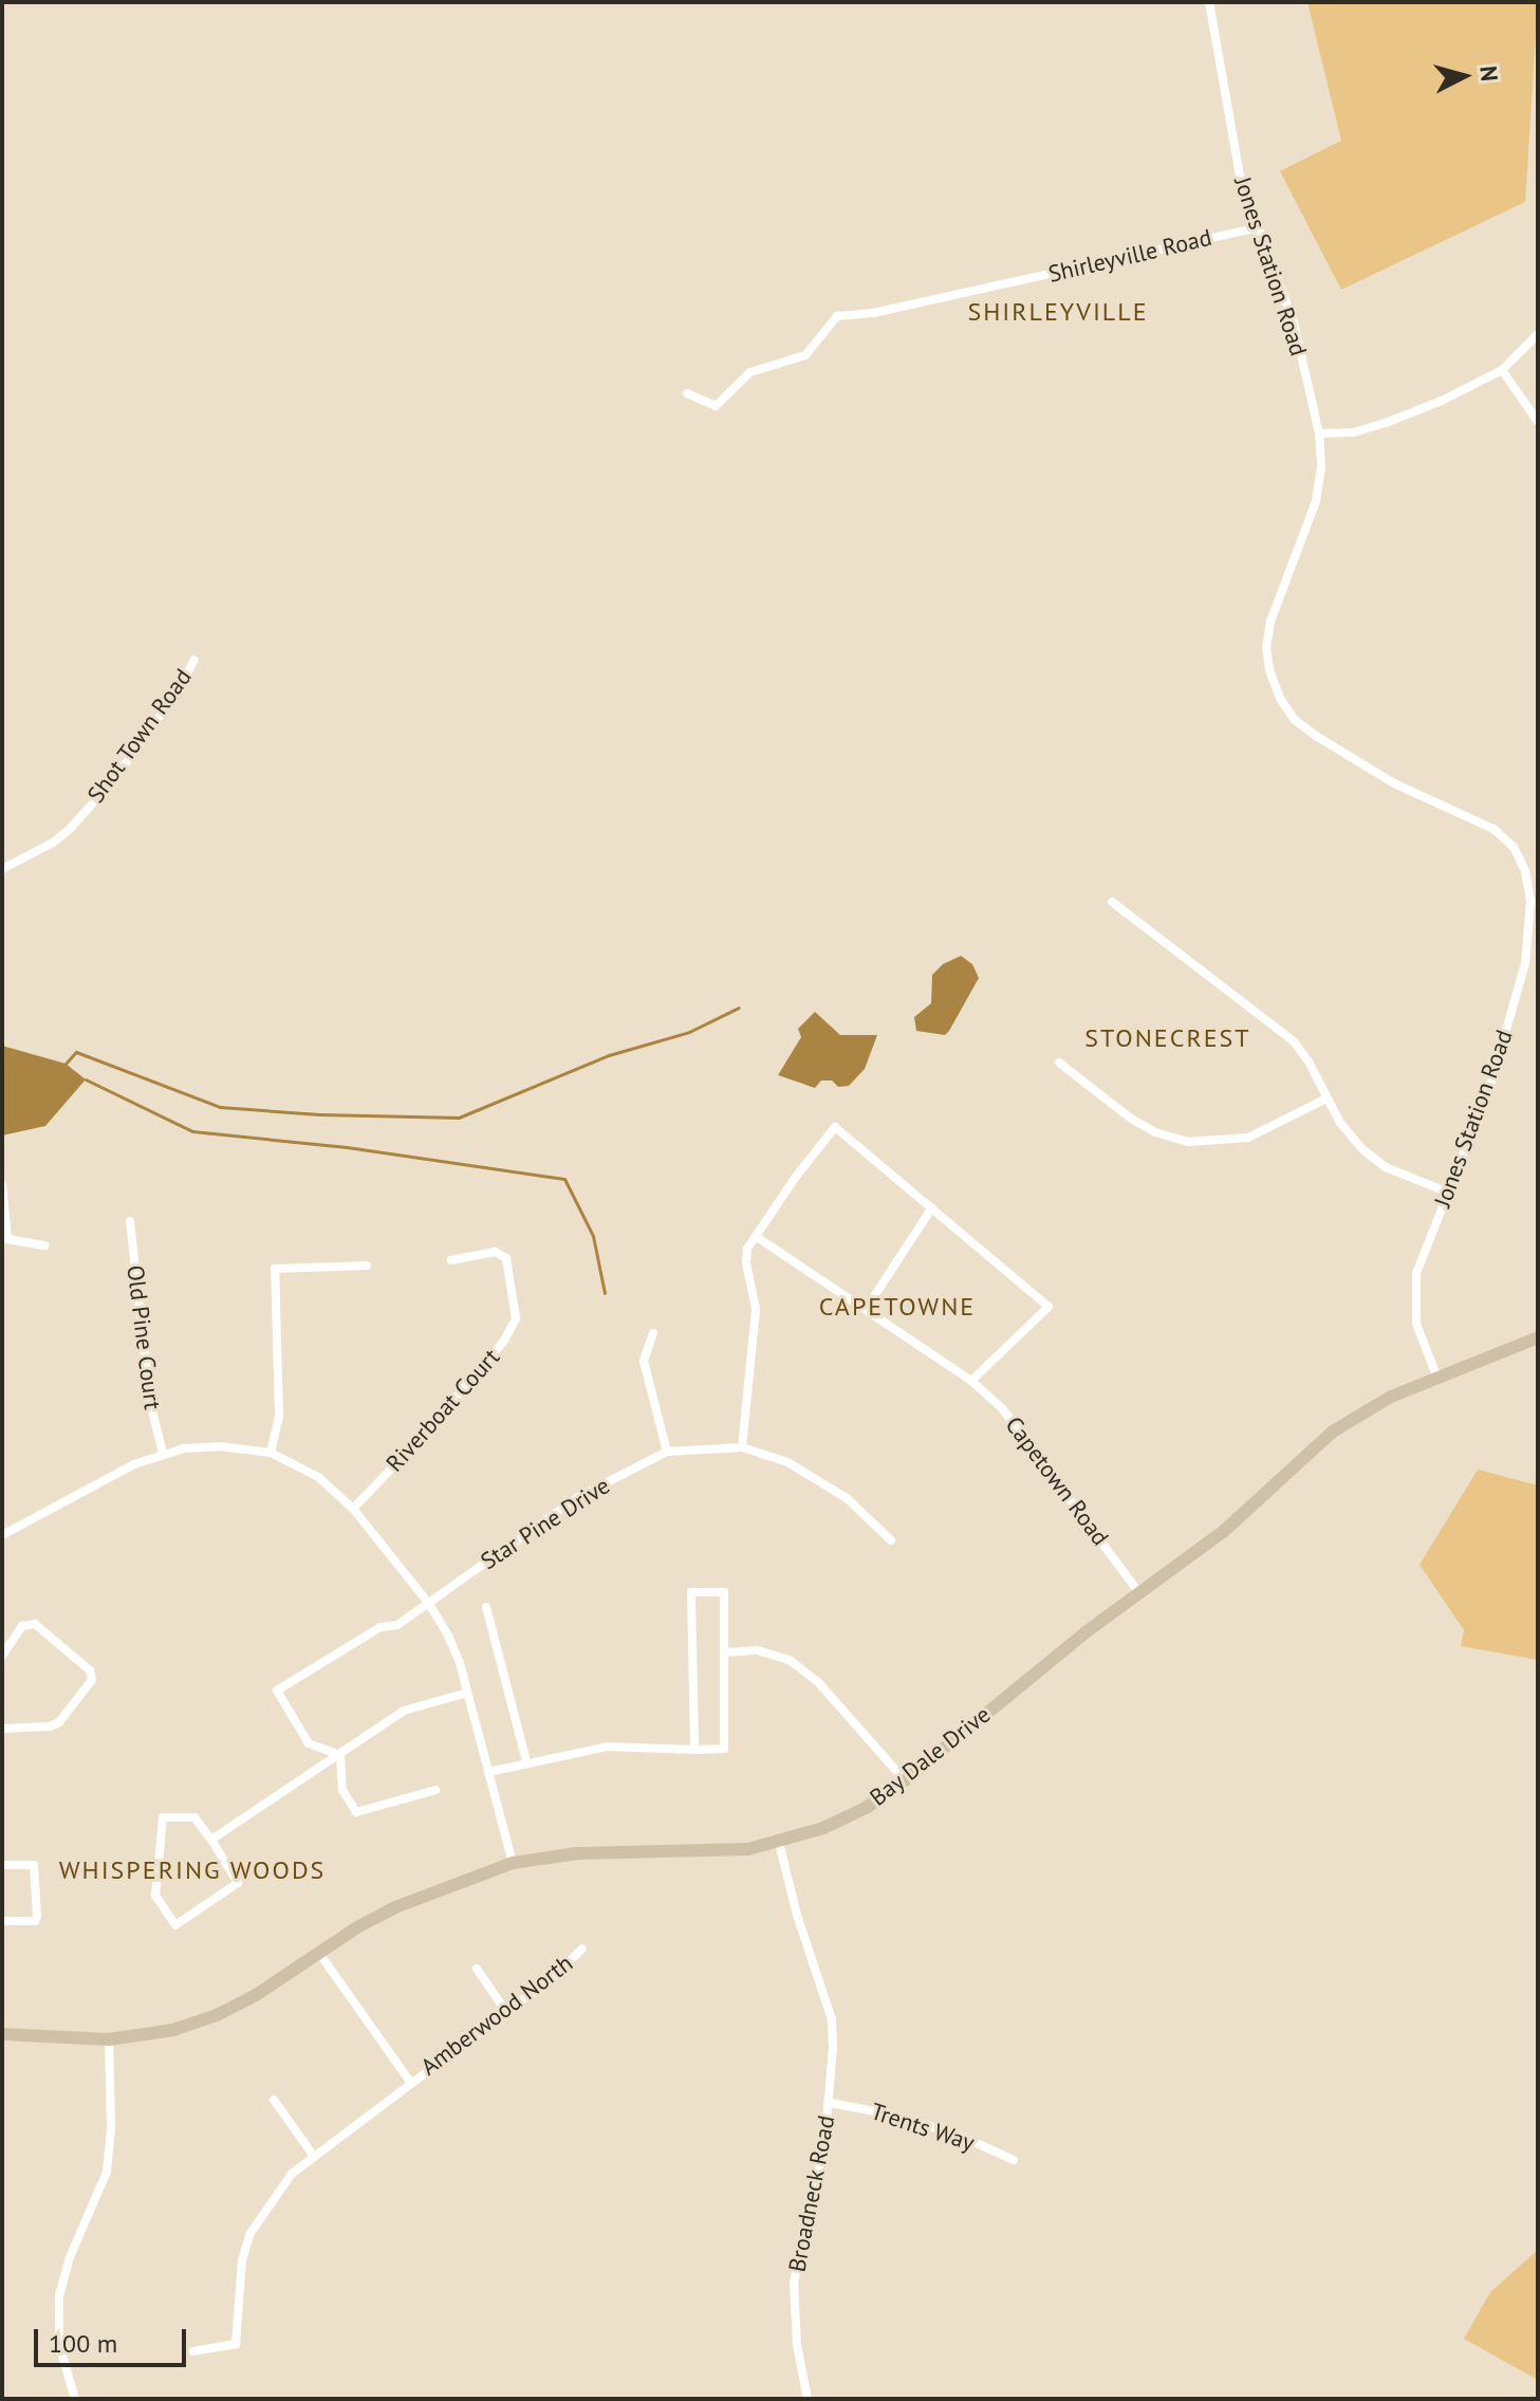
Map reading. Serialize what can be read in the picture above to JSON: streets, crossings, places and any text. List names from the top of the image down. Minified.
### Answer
{"streets":{"street":["Shirleyville Road","Jones Station Road","Shot Town Road","Old Pine Court","Riverboat Court","Capetown Road","Star Pine Drive","Bay Dale Drive","Amberwood North","Trents Way","Broadneck Road"]},"crossings":[["Shirleyville Road","Jones Station Road"],["Jones Station Road","Bay Dale Drive"],["Capetown Road","Bay Dale Drive"],["Bay Dale Drive","Broadneck Road"],["Trents Way","Broadneck Road"]],"districts":["SHIRLEYVILLE","STONECREST","CAPETOWNE","WHISPERING WOODS"],"scale_bar":"100 m","north":"right"}
